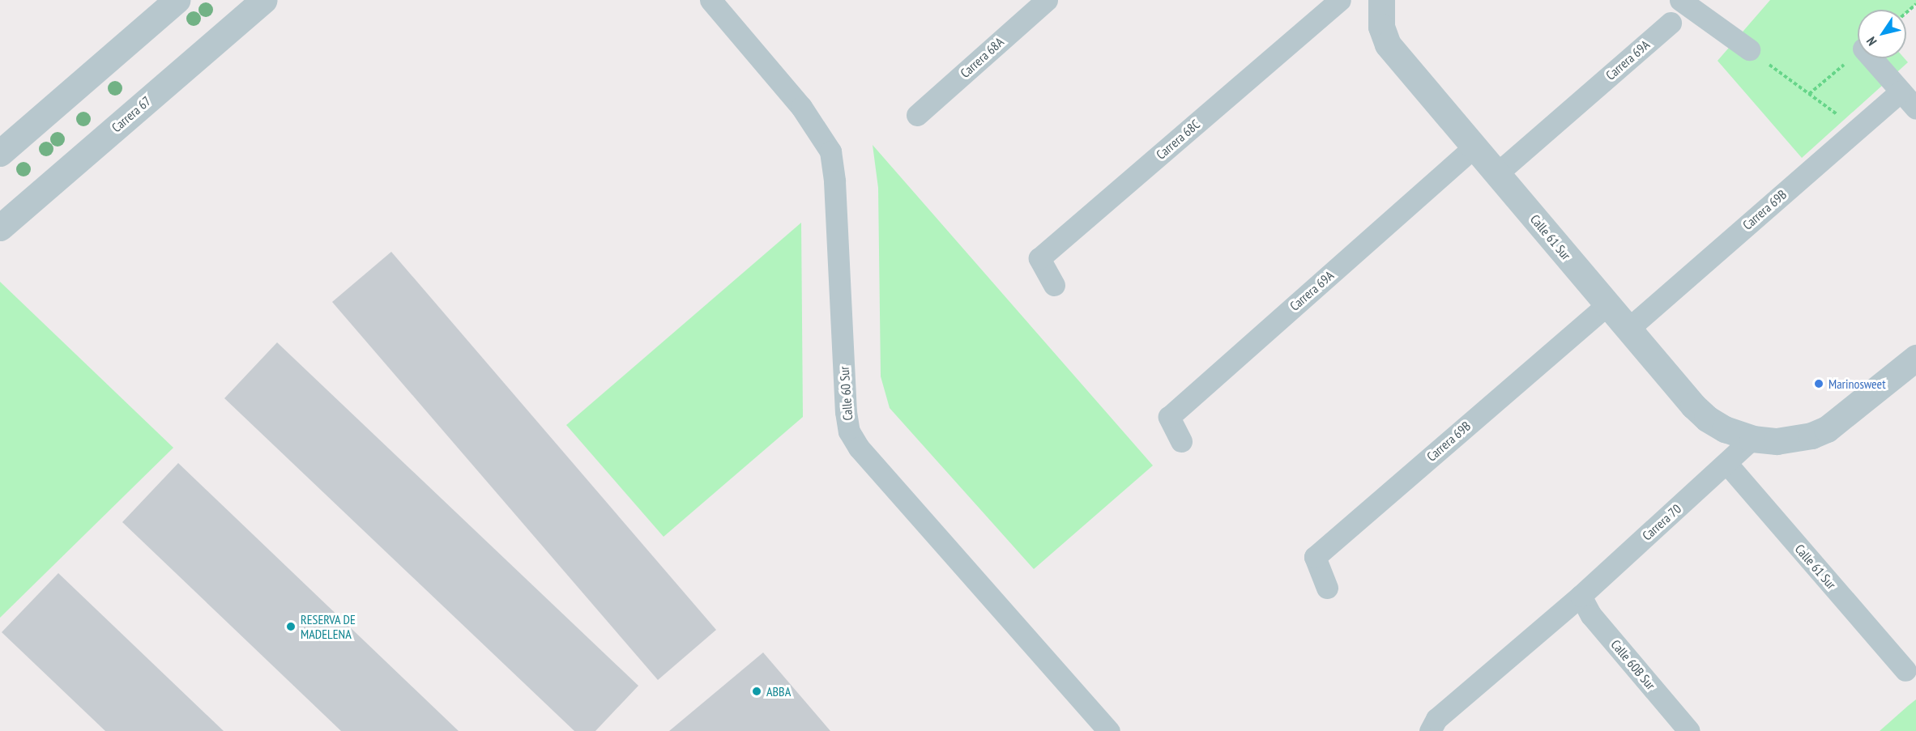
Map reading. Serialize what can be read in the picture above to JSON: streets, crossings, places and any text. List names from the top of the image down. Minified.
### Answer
{"streets":{"street":["Carrera 68A","Carrera 69A","Carrera 67","Carrera 68C","Carrera 69B","Calle 61 Sur","Calle 60 Sur","Carrera 70","Calle 60B Sur"]},"crossings":[["Carrera 69A","Calle 61 Sur"],["Carrera 69B","Calle 61 Sur"],["Calle 61 Sur","Carrera 70"],["Carrera 70","Calle 60B Sur"]],"places":["Marinosweet","RESERVA DE MADELENA","ABBA"],"north":"bottom left"}
